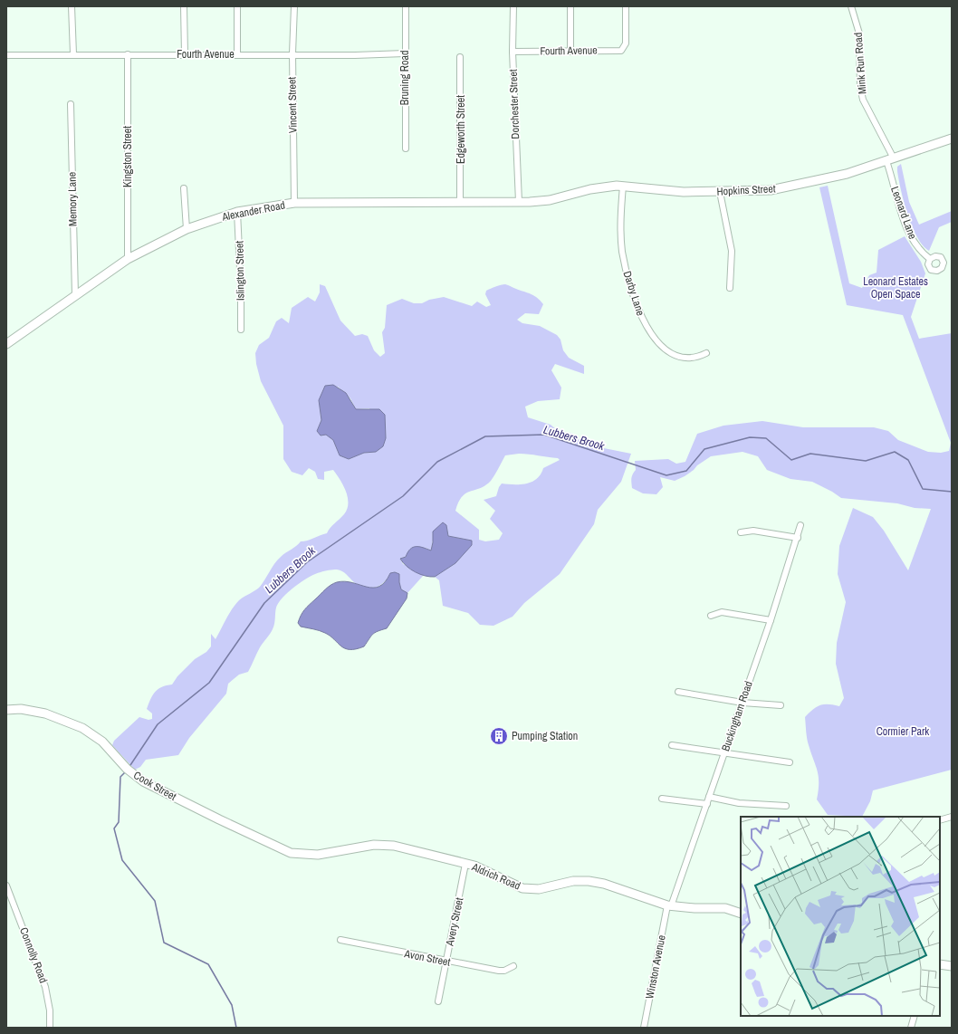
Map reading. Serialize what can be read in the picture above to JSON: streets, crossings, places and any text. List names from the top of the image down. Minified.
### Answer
{"streets":{"street":["Fourth Avenue","Mink Run Road","Bruning Road","Dorchester Street","Vincent Street","Edgeworth Street","Kingston Street","Hopkins Street","Memory Lane","Alexander Road","Leonard Lane","Islington Street","Darby Lane","Buckingham Road","Cook Street","Aldrich Road","Avery Street","Connolly Road","Avon Street","Winston Avenue"]},"crossings":[["Fourth Avenue","Bruning Road"],["Fourth Avenue","Dorchester Street"],["Fourth Avenue","Vincent Street"],["Fourth Avenue","Kingston Street"],["Mink Run Road","Hopkins Street"],["Mink Run Road","Leonard Lane"],["Dorchester Street","Alexander Road"],["Vincent Street","Alexander Road"],["Edgeworth Street","Alexander Road"],["Kingston Street","Alexander Road"],["Hopkins Street","Alexander Road"],["Hopkins Street","Leonard Lane"],["Hopkins Street","Darby Lane"],["Memory Lane","Alexander Road"],["Alexander Road","Islington Street"],["Buckingham Road","Aldrich Road"],["Buckingham Road","Winston Avenue"],["Cook Street","Aldrich Road"],["Aldrich Road","Avery Street"],["Aldrich Road","Winston Avenue"],["Avery Street","Avon Street"]],"water":["Lubbers Brook"],"parks":["Leonard Estates Open Space","Cormier Park"],"places":{"building":["Pumping Station"]}}
